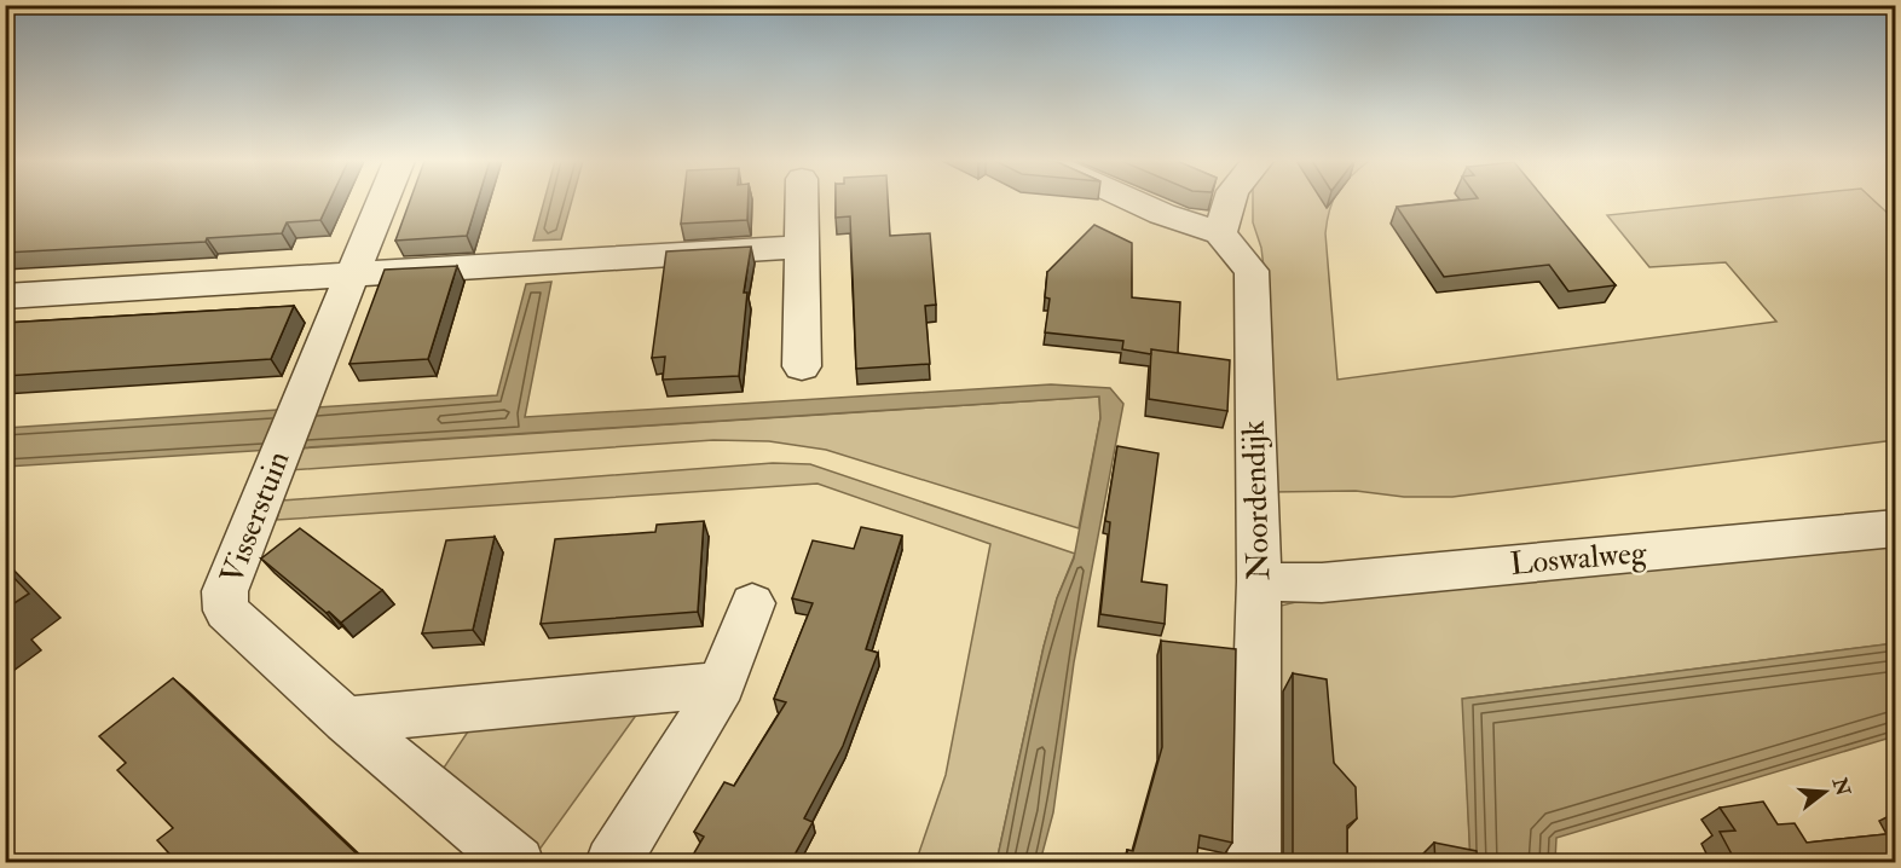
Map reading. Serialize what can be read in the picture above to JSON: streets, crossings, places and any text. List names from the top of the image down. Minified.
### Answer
{"streets":{"street":["Noordendijk","Visserstuin","Loswalweg"]},"crossings":[["Noordendijk","Loswalweg"]],"north":"right"}
